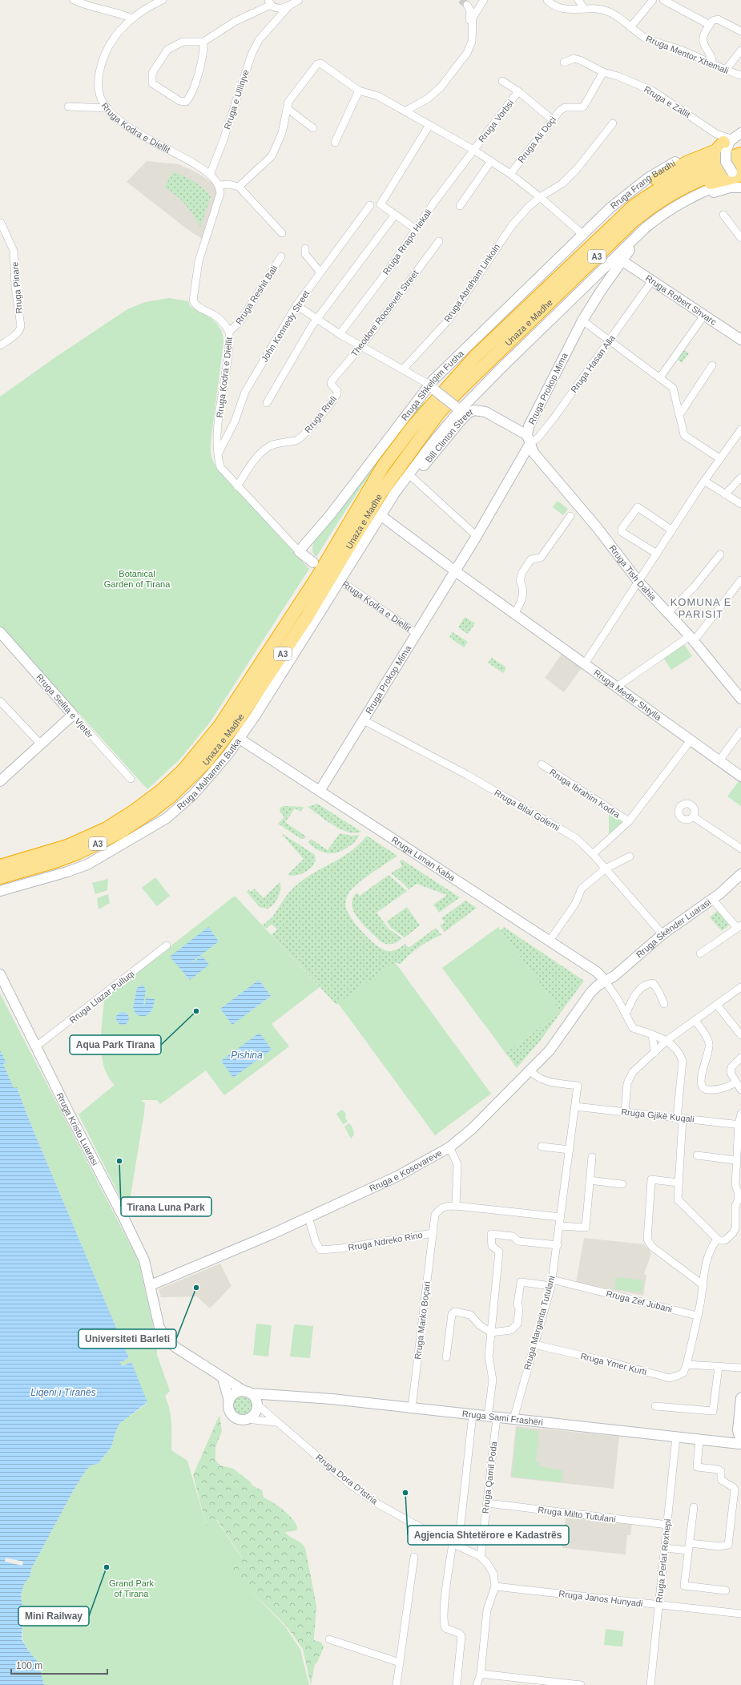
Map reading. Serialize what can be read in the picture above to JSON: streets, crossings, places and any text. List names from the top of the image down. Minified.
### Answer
{"streets":{"highway":["A3","Unaza e Madhe"],"street":["Rruga Mentor Xhemali","Rruga e Ullinjve","Rruga e Zallit","Rruga Vorbsi","Rruga Kodra e Diellit","Rruga Ali Doçi","Rruga Frang Bardhi","Rruga Rrapo Hekali","Rruga Abraham Linkoln","Rruga Pinare","Rruga Reshit Bali","Rruga Robert Shvarc","Theodore Roosevelt Street","John Kennedy Street","Rruga Hasan Alla","Rruga Shkelqim Fusha","Rruga Prokop Mima","Rruga Rreli","Bill Clinton Street","Rruga Tish Dahia","Rruga Medar Shtylla","Rruga Selita e Vjetër","Rruga Muharrem Butka","Rruga Ibrahim Kodra","Rruga Bilal Golemi","Rruga Liman Kaba","Rruga Skënder Luarasi","Rruga Llazar Pulluqi","Rruga Gjikë Kuqali","Rruga Kristo Luarasi","Rruga e Kosovareve","Rruga Ndreko Rino","Rruga Zef Jubani","Rruga Marko Boçari","Rruga Margarita Tutulani","Rruga Ymer Kurti","Rruga Sami Frashëri","Rruga Qamil Poda","Rruga Dora D'Istria","Rruga Milto Tutulani","Rruga Perlat Rexhepi","Rruga Janos Hunyadi"]},"crossings":[["Rruga e Ullinjve","Rruga Kodra e Diellit"],["Rruga e Zallit","Rruga Ali Doçi"],["Rruga e Zallit","Rruga Frang Bardhi"],["Rruga Vorbsi","Rruga Rrapo Hekali"],["Rruga Kodra e Diellit","Rruga Reshit Bali"],["Rruga Kodra e Diellit","John Kennedy Street"],["Rruga Kodra e Diellit","Rruga Shkelqim Fusha"],["Rruga Kodra e Diellit","Rruga Prokop Mima"],["Rruga Kodra e Diellit","Rruga Rreli"],["Rruga Kodra e Diellit","Rruga Muharrem Butka"],["Rruga Frang Bardhi","Rruga Shkelqim Fusha"],["Rruga Rrapo Hekali","Bill Clinton Street"],["Rruga Abraham Linkoln","Bill Clinton Street"],["Rruga Robert Shvarc","Rruga Hasan Alla"],["Rruga Robert Shvarc","Rruga Prokop Mima"],["Theodore Roosevelt Street","Rruga Rreli"],["Theodore Roosevelt Street","Bill Clinton Street"],["John Kennedy Street","Bill Clinton Street"],["Rruga Hasan Alla","Rruga Prokop Mima"],["Rruga Hasan Alla","Bill Clinton Street"],["Rruga Hasan Alla","Rruga Tish Dahia"],["Rruga Shkelqim Fusha","Bill Clinton Street"],["Rruga Prokop Mima","Bill Clinton Street"],["Rruga Prokop Mima","Rruga Tish Dahia"],["Rruga Prokop Mima","Rruga Medar Shtylla"],["Rruga Prokop Mima","Rruga Bilal Golemi"],["Rruga Prokop Mima","Rruga Liman Kaba"],["Bill Clinton Street","Rruga Tish Dahia"],["Bill Clinton Street","Rruga Muharrem Butka"],["Rruga Medar Shtylla","Rruga Muharrem Butka"],["Rruga Muharrem Butka","Rruga Liman Kaba"],["Rruga Bilal Golemi","Rruga Skënder Luarasi"],["Rruga Liman Kaba","Rruga Skënder Luarasi"],["Rruga Liman Kaba","Rruga e Kosovareve"],["Rruga Skënder Luarasi","Rruga e Kosovareve"],["Rruga Llazar Pulluqi","Rruga Kristo Luarasi"],["Rruga Gjikë Kuqali","Rruga Margarita Tutulani"],["Rruga Kristo Luarasi","Rruga e Kosovareve"],["Rruga Kristo Luarasi","Rruga Sami Frashëri"],["Rruga Kristo Luarasi","Rruga Dora D'Istria"],["Rruga e Kosovareve","Rruga Ndreko Rino"],["Rruga e Kosovareve","Rruga Margarita Tutulani"],["Rruga Ndreko Rino","Rruga Marko Boçari"],["Rruga Ndreko Rino","Rruga Margarita Tutulani"],["Rruga Zef Jubani","Rruga Margarita Tutulani"],["Rruga Zef Jubani","Rruga Ymer Kurti"],["Rruga Zef Jubani","Rruga Qamil Poda"],["Rruga Marko Boçari","Rruga Sami Frashëri"],["Rruga Margarita Tutulani","Rruga Ymer Kurti"],["Rruga Margarita Tutulani","Rruga Sami Frashëri"],["Rruga Margarita Tutulani","Rruga Qamil Poda"],["Rruga Sami Frashëri","Rruga Qamil Poda"],["Rruga Sami Frashëri","Rruga Dora D'Istria"],["Rruga Sami Frashëri","Rruga Perlat Rexhepi"],["Rruga Qamil Poda","Rruga Dora D'Istria"],["Rruga Qamil Poda","Rruga Milto Tutulani"],["Rruga Milto Tutulani","Rruga Perlat Rexhepi"],["Rruga Perlat Rexhepi","Rruga Janos Hunyadi"]],"districts":["KOMUNA E PARISIT"],"water":["Pishina","Liqeni i Tiranës"],"parks":["Botanical Garden of Tirana","Grand Park of Tirana"],"places":["Aqua Park Tirana","Tirana Luna Park","Universiteti Barleti","Agjencia Shtetërore e Kadastrës","Mini Railway"],"scale_bar":"100 m"}
